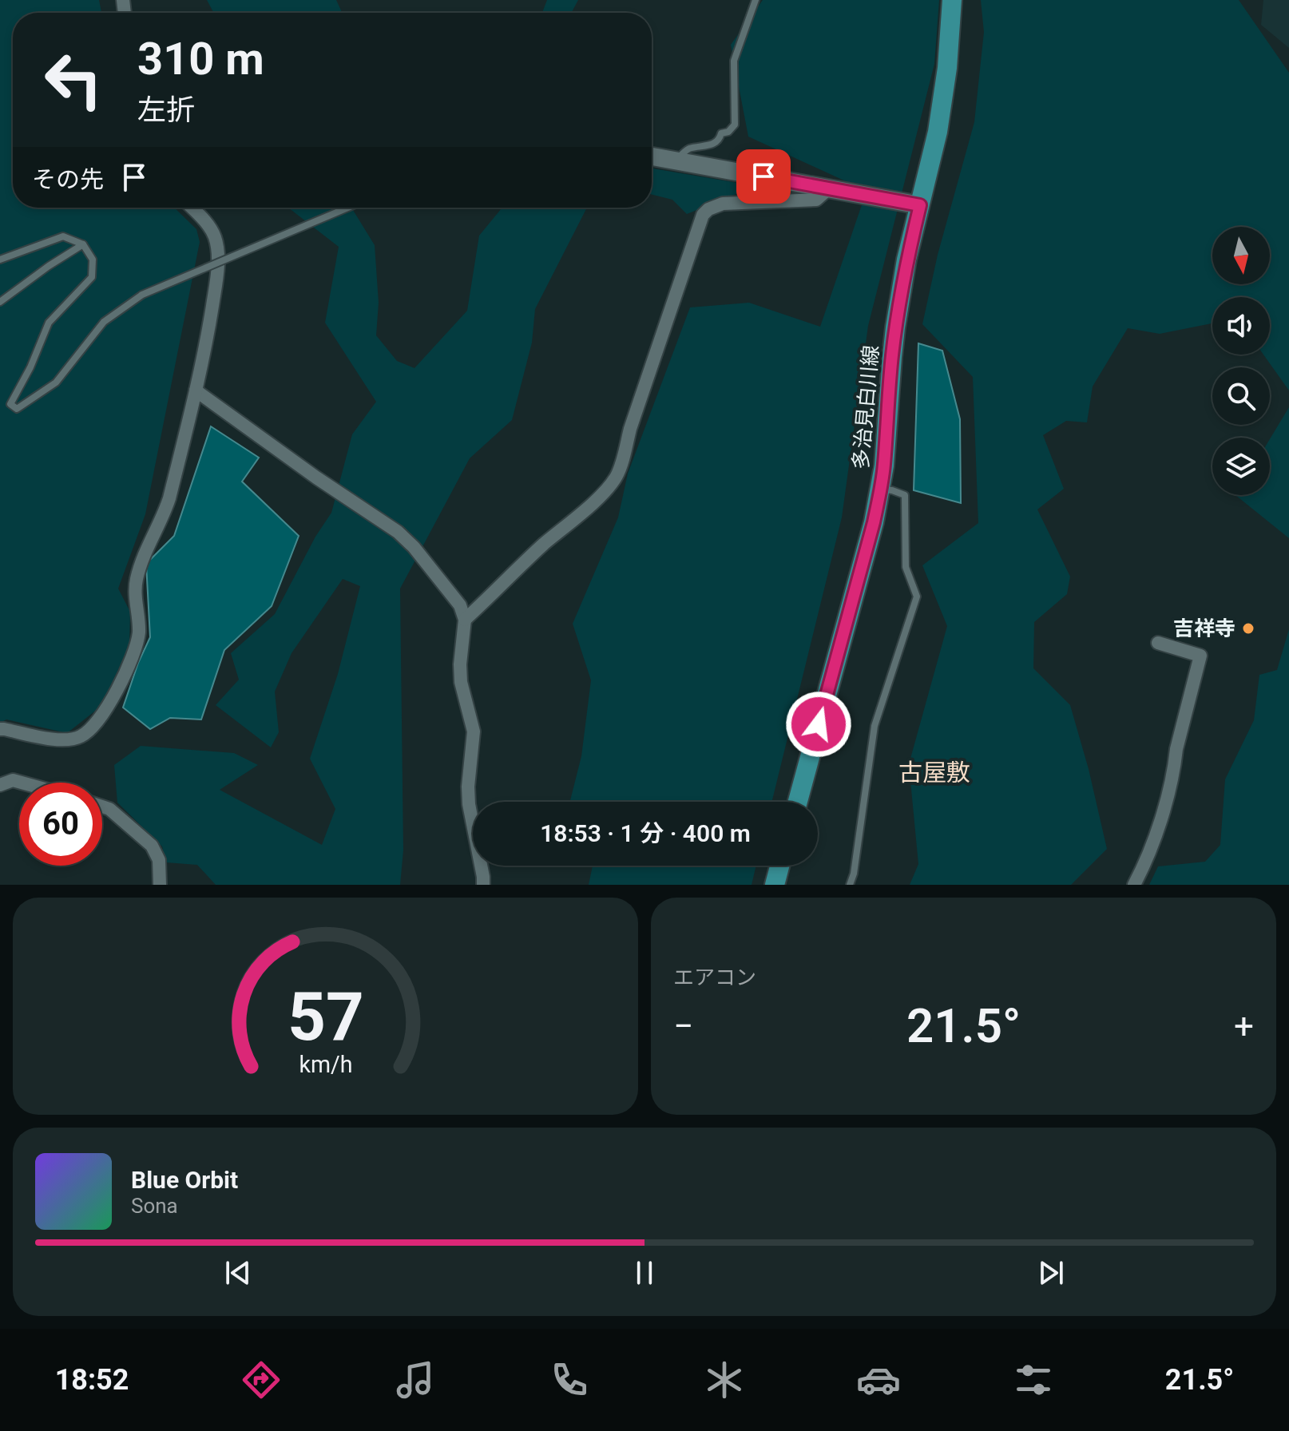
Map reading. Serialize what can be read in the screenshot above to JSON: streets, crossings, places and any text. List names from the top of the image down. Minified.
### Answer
{"streets":{"main road":["多治見白川線"]},"districts":["古屋敷"],"places":["吉祥寺"],"north":"bottom","page":{"turn":["310 m","左折"],"then":"その先","limit":"60","trip":"18:53 · 1 分 · 400 m","tile":"エアコン","heat":["−","21.5°","+"],"song":["Blue Orbit","Sona"],"tabs":["18:52","21.5°"],"gauge":["57","km/h"]}}
